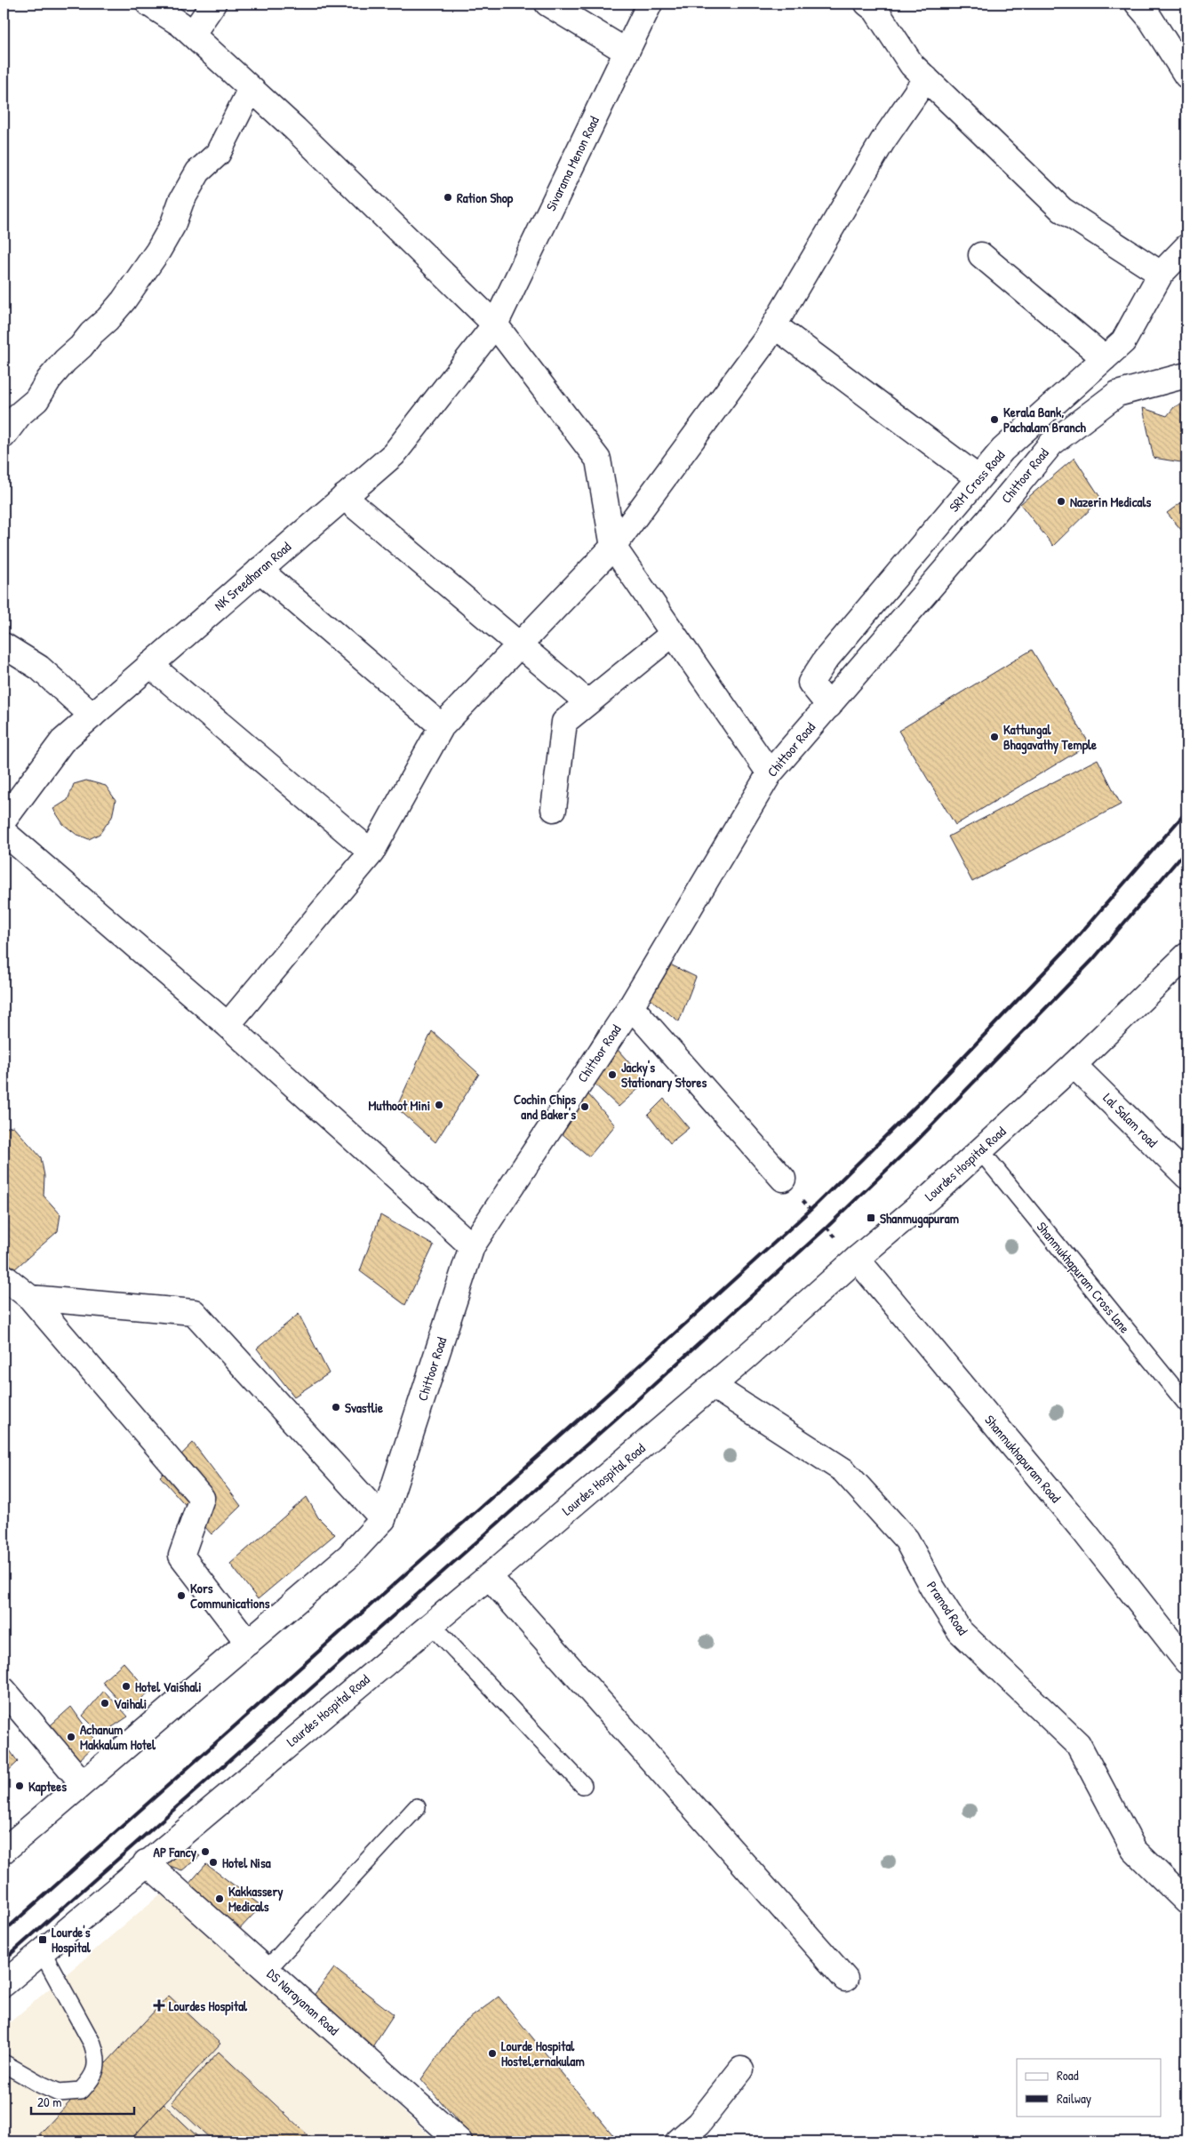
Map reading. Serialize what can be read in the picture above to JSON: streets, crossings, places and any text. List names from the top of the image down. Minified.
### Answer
{"streets":{"street":["Sivarama Menon Road","Chittoor Road","SRM Cross Road","NK Sreedharan Road","Lal Salam road","Lourdes Hospital Road","Shanmukhapuram Road","Pramod Road","DS Narayanan Road"],"lane":["Shanmukhapuram Cross lane"]},"crossings":[["Sivarama Menon Road","NK Sreedharan Road"],["Chittoor Road","SRM Cross Road"],["Lal Salam road","Lourdes Hospital Road"],["Lourdes Hospital Road","Shanmukhapuram Cross lane"],["Lourdes Hospital Road","Shanmukhapuram Road"],["Lourdes Hospital Road","Pramod Road"],["Lourdes Hospital Road","DS Narayanan Road"]],"places":{"other":["Ration Shop","Kerala Bank, Pachalam Branch","Nazerin Medicals","Kattungal Bhagavathy Temple","Jacky's Stationary Stores","Muthoot Mini","Cochin Chips and Baker's","Svastlie","Kors Communications","Hotel Vaishali","Vaihali","Achanum Makkalum Hotel","Kaptees","AP Fancy","Hotel Nisa","Kakkassery Medicals","Lourde Hospital Hostel,ernakulam"],"transit":["Shanmugapuram","Lourde's Hospital"],"health":["Lourdes Hospital"]},"legend":["Road","Railway"],"scale_bar":"20 m"}
